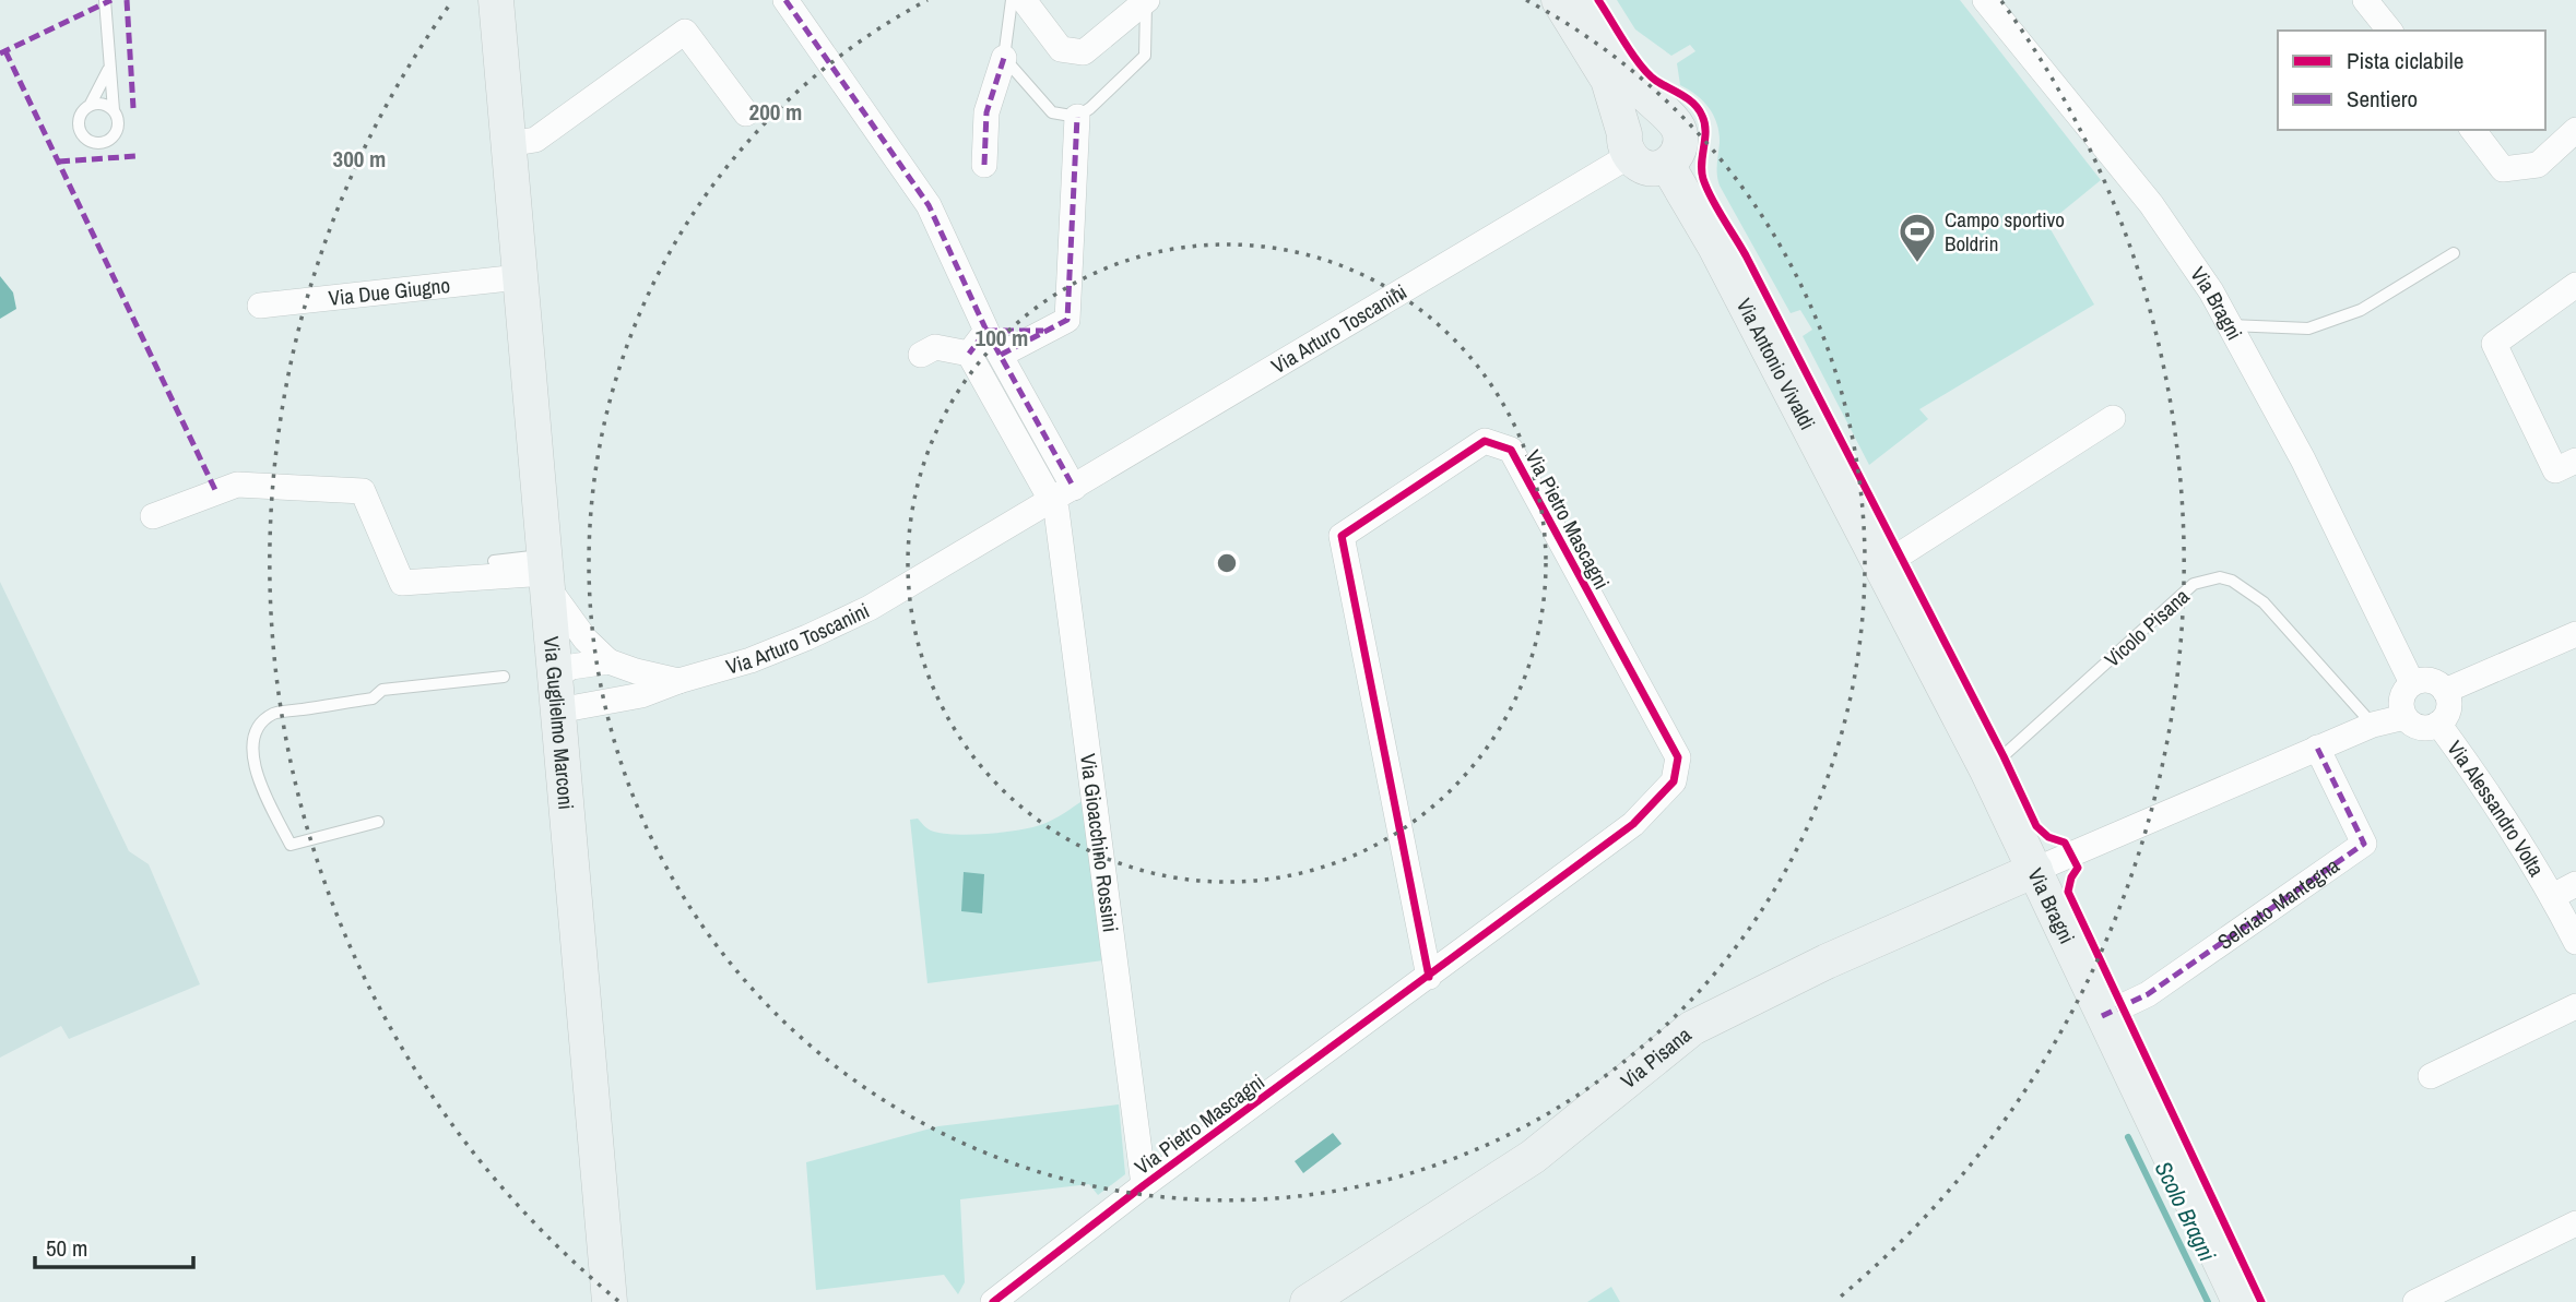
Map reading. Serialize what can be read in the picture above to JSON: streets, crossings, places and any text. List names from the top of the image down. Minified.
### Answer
{"streets":{"street":["Via Due Giugno","Via Bragni","Via Arturo Toscanini","Via Antonio Vivaldi","Via Pietro Mascagni","Via Guglielmo Marconi","Via Alessandro Volta","Via Gioacchino Rossini","Selciato Mantegna","Via Pisana"],"lane":["Vicolo Pisana"]},"crossings":[["Via Due Giugno","Via Guglielmo Marconi"],["Via Bragni","Via Antonio Vivaldi"],["Via Bragni","Vicolo Pisana"],["Via Bragni","Via Alessandro Volta"],["Via Bragni","Selciato Mantegna"],["Via Bragni","Via Pisana"],["Via Arturo Toscanini","Via Antonio Vivaldi"],["Via Arturo Toscanini","Via Guglielmo Marconi"],["Via Arturo Toscanini","Via Gioacchino Rossini"],["Via Antonio Vivaldi","Vicolo Pisana"],["Via Antonio Vivaldi","Via Pisana"],["Via Pietro Mascagni","Via Gioacchino Rossini"]],"water":["Scolo Bragni"],"places":{"sports":["Campo sportivo Boldrin"]},"legend":["Pista ciclabile","Sentiero"],"scale_bar":"50 m","rings":["200 m","300 m","100 m"]}
